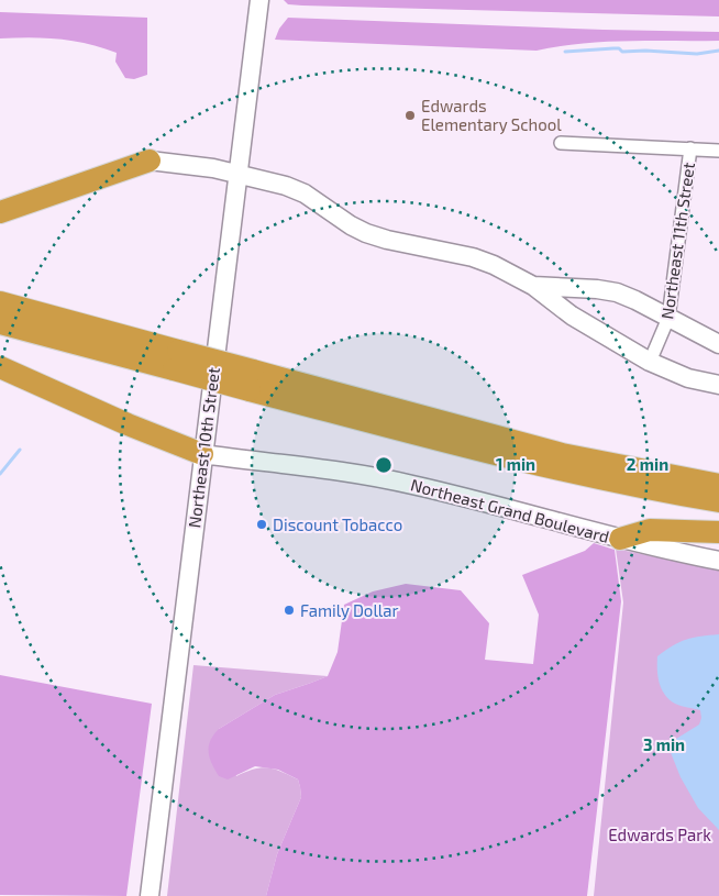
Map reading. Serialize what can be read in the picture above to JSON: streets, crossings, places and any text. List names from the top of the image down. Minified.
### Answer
{"streets":{"main road":["Northeast 10th Street","Northeast Grand Boulevard"],"street":["Northeast 11th Street"]},"crossings":[["Northeast 10th Street","Northeast Grand Boulevard"]],"parks":["Edwards Park"],"places":["Edwards Elementary School","Discount Tobacco","Family Dollar"],"rings":["1 min","2 min","3 min"]}
